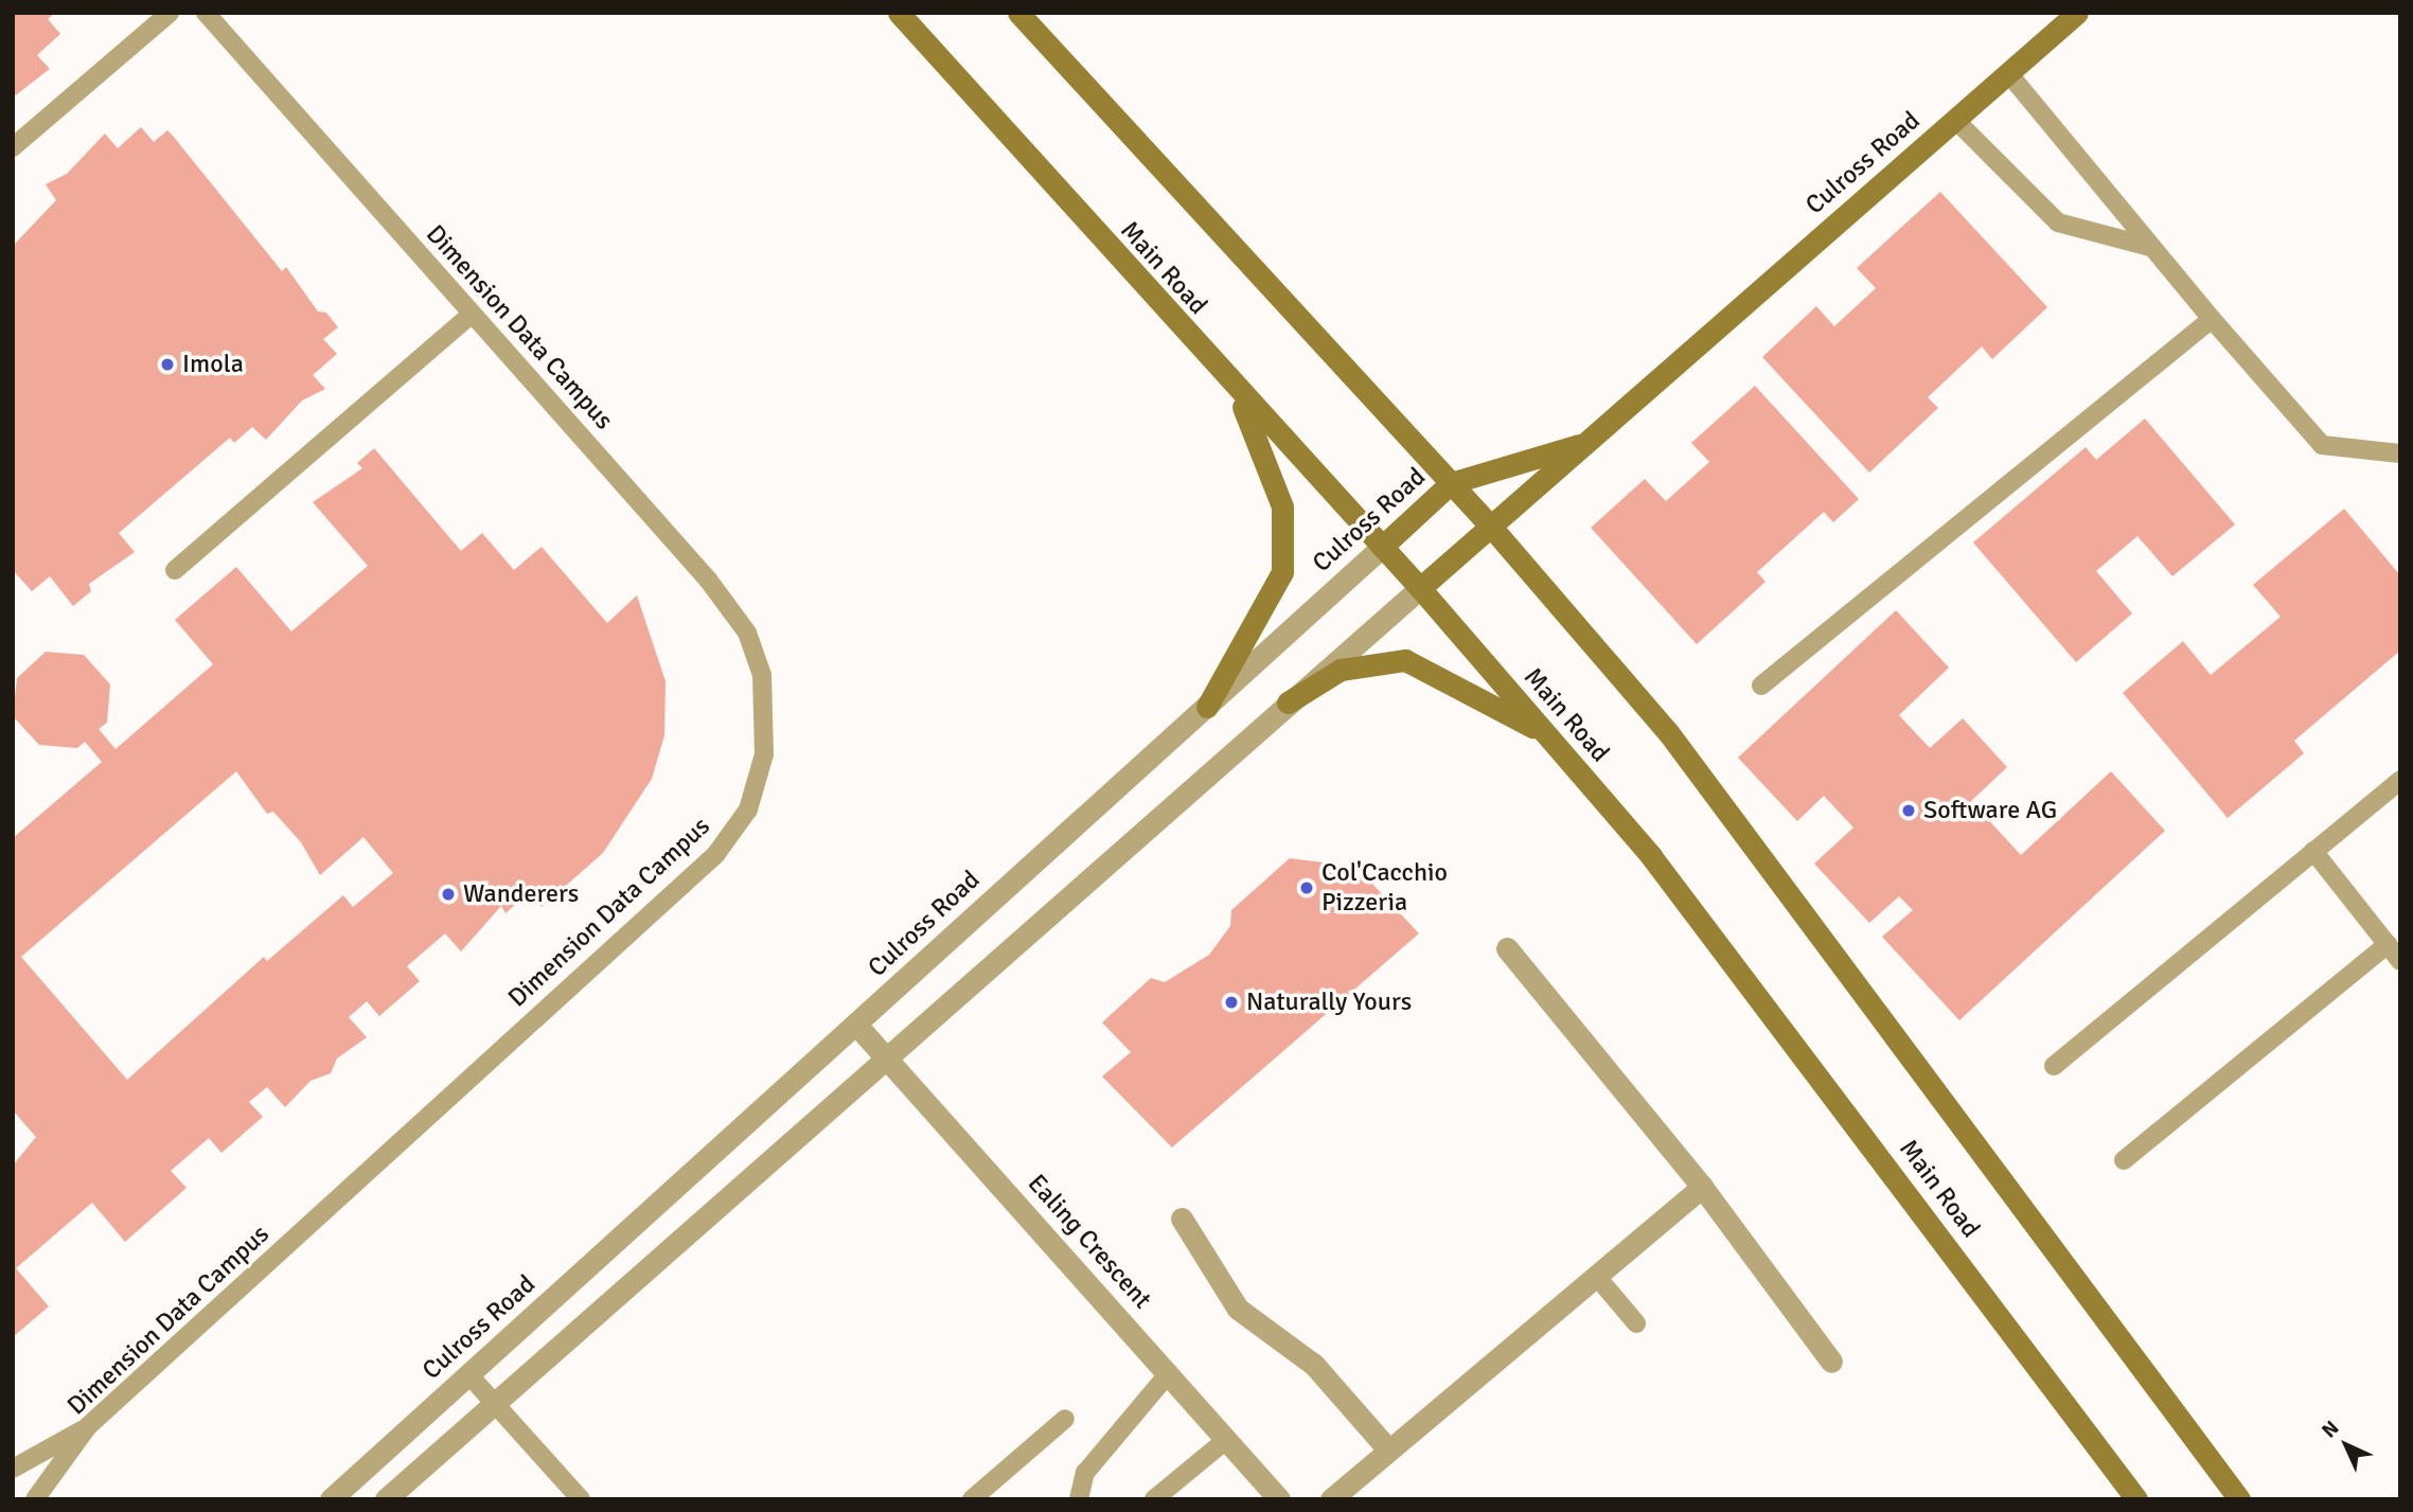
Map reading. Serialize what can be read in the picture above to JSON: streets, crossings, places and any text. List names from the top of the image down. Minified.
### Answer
{"streets":{"main road":["Culross Road","Main Road"],"street":["Ealing Crescent"],"lane":["Dimension Data Campus"]},"crossings":[["Culross Road","Main Road"],["Culross Road","Ealing Crescent"]],"places":["Imola","Software AG","Col'Cacchio Pizzeria","Wanderers","Naturally Yours"],"north":"top left"}
